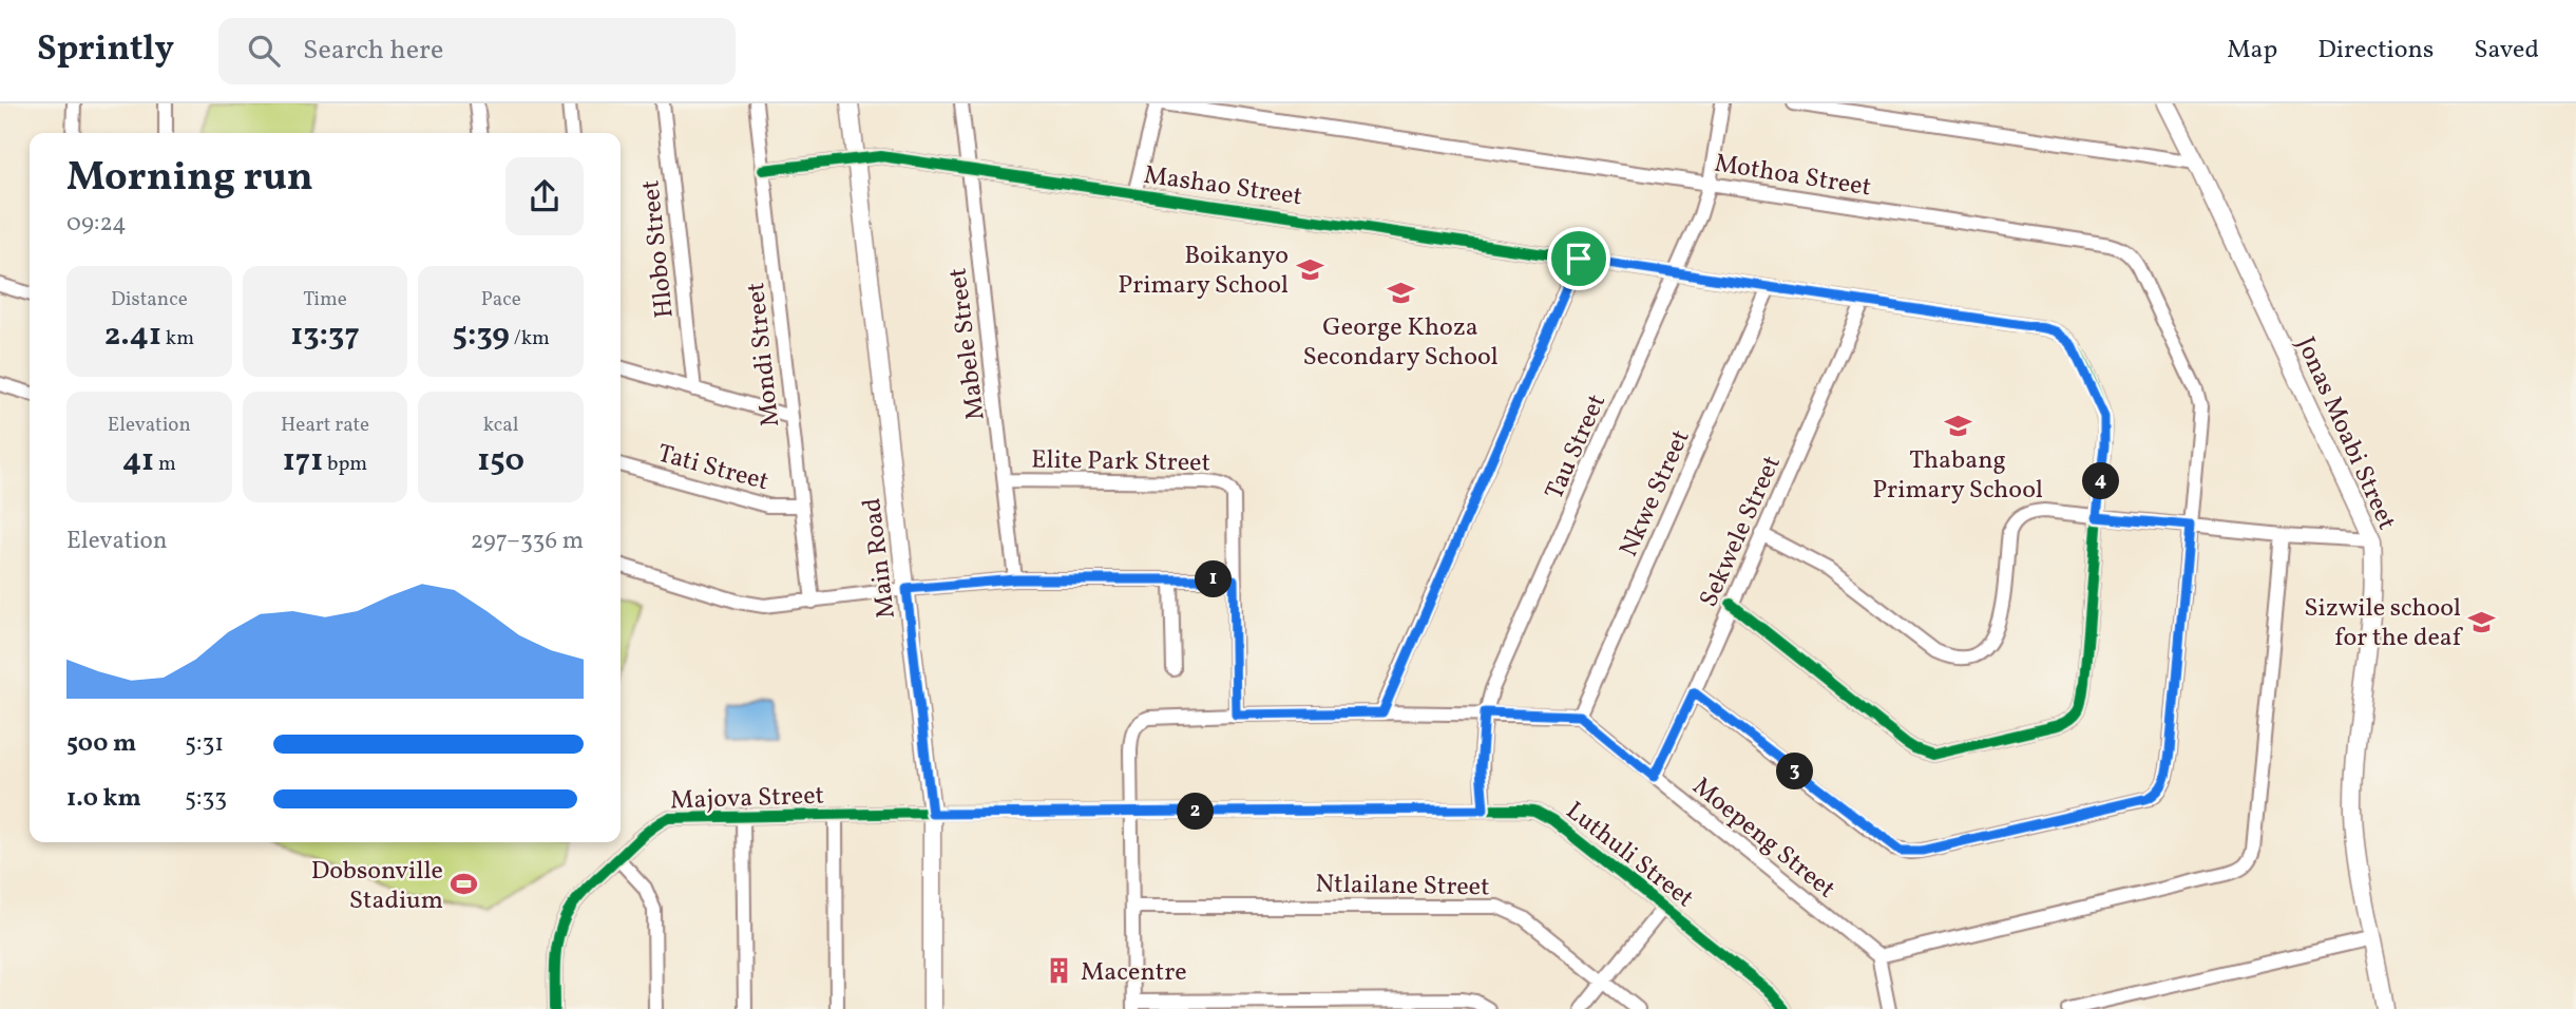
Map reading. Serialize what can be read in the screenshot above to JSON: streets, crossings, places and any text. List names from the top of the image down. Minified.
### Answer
{"streets":{"street":["Mothoa Street","Mashao Street","Hlobo Street","Mabele Street","Mondi Street","Jonas Moabi Street","Tau Street","Elite Park Street","Tati Street","Nkwe Street","Sekwele Street","Main Road","Majova Street","Moepeng Street","Luthuli Street","Ntlailane Street"]},"crossings":[["Mothoa Street","Tau Street"],["Mashao Street","Mabele Street"],["Mashao Street","Mondi Street"],["Mashao Street","Tau Street"],["Mashao Street","Nkwe Street"],["Mashao Street","Sekwele Street"],["Mashao Street","Main Road"],["Mabele Street","Elite Park Street"],["Mondi Street","Tati Street"],["Tau Street","Luthuli Street"],["Nkwe Street","Moepeng Street"],["Sekwele Street","Moepeng Street"],["Main Road","Majova Street"],["Main Road","Luthuli Street"],["Majova Street","Luthuli Street"]],"places":{"school or university":["Boikanyo Primary School","George Khoza Secondary School","Thabang Primary School","Sizwile school for the deaf"],"sports":["Dobsonville Stadium"],"building":["Macentre"]},"page":{"header":"Sprintly","search":"Search here","nav":["Map","Directions","Saved"],"heading":["Morning run","09:24"],"stats":[["Distance","2.41 km"],["Time","13:37"],["Pace","5:39 /km"],["Elevation","41 m"],["Heart rate","171 bpm"],["kcal","150"]],"pins":["4","1","3","2"],"chart":["Elevation","297–336 m"],"list":[{"name":"500 m","note":"5:31"},{"name":"1.0 km","note":"5:33"}]}}
